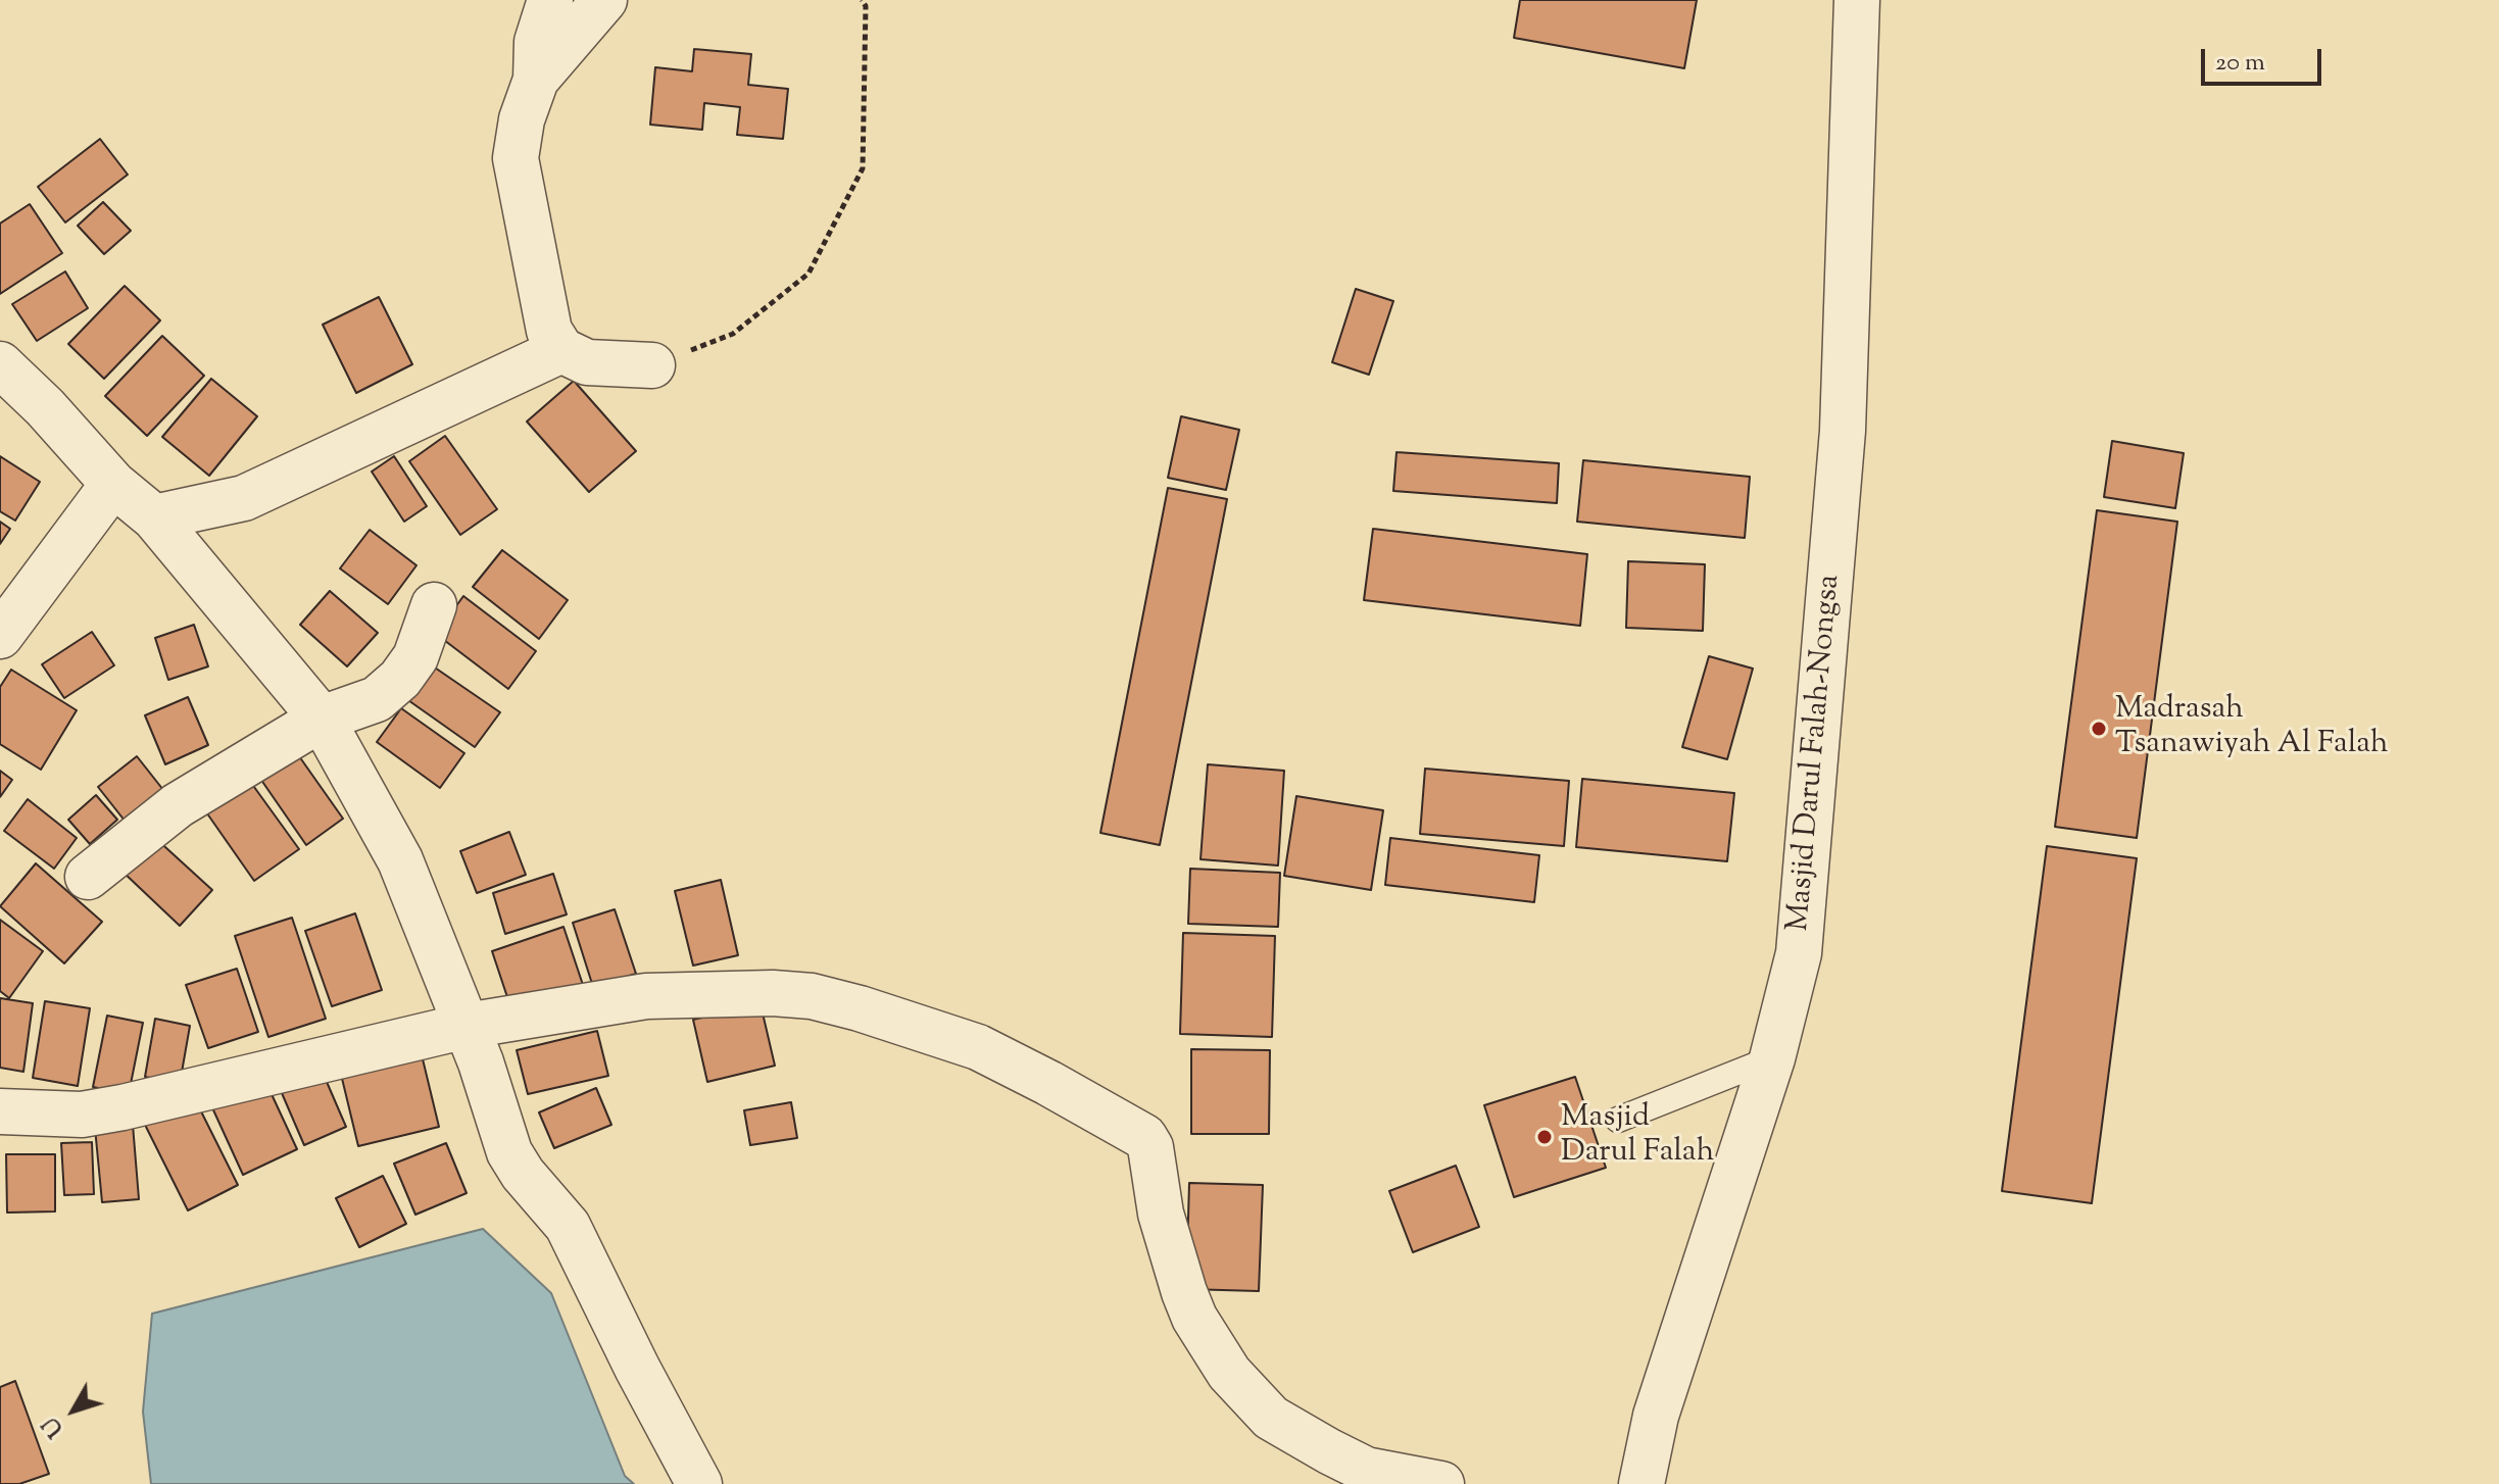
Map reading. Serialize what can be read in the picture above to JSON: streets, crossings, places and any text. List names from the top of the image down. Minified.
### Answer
{"streets":{"street":["Masjid Darul Falah-Nongsa"]},"places":["Madrasah Tsanawiyah Al Falah","Masjid Darul Falah"],"scale_bar":"20 m","north":"bottom left"}
